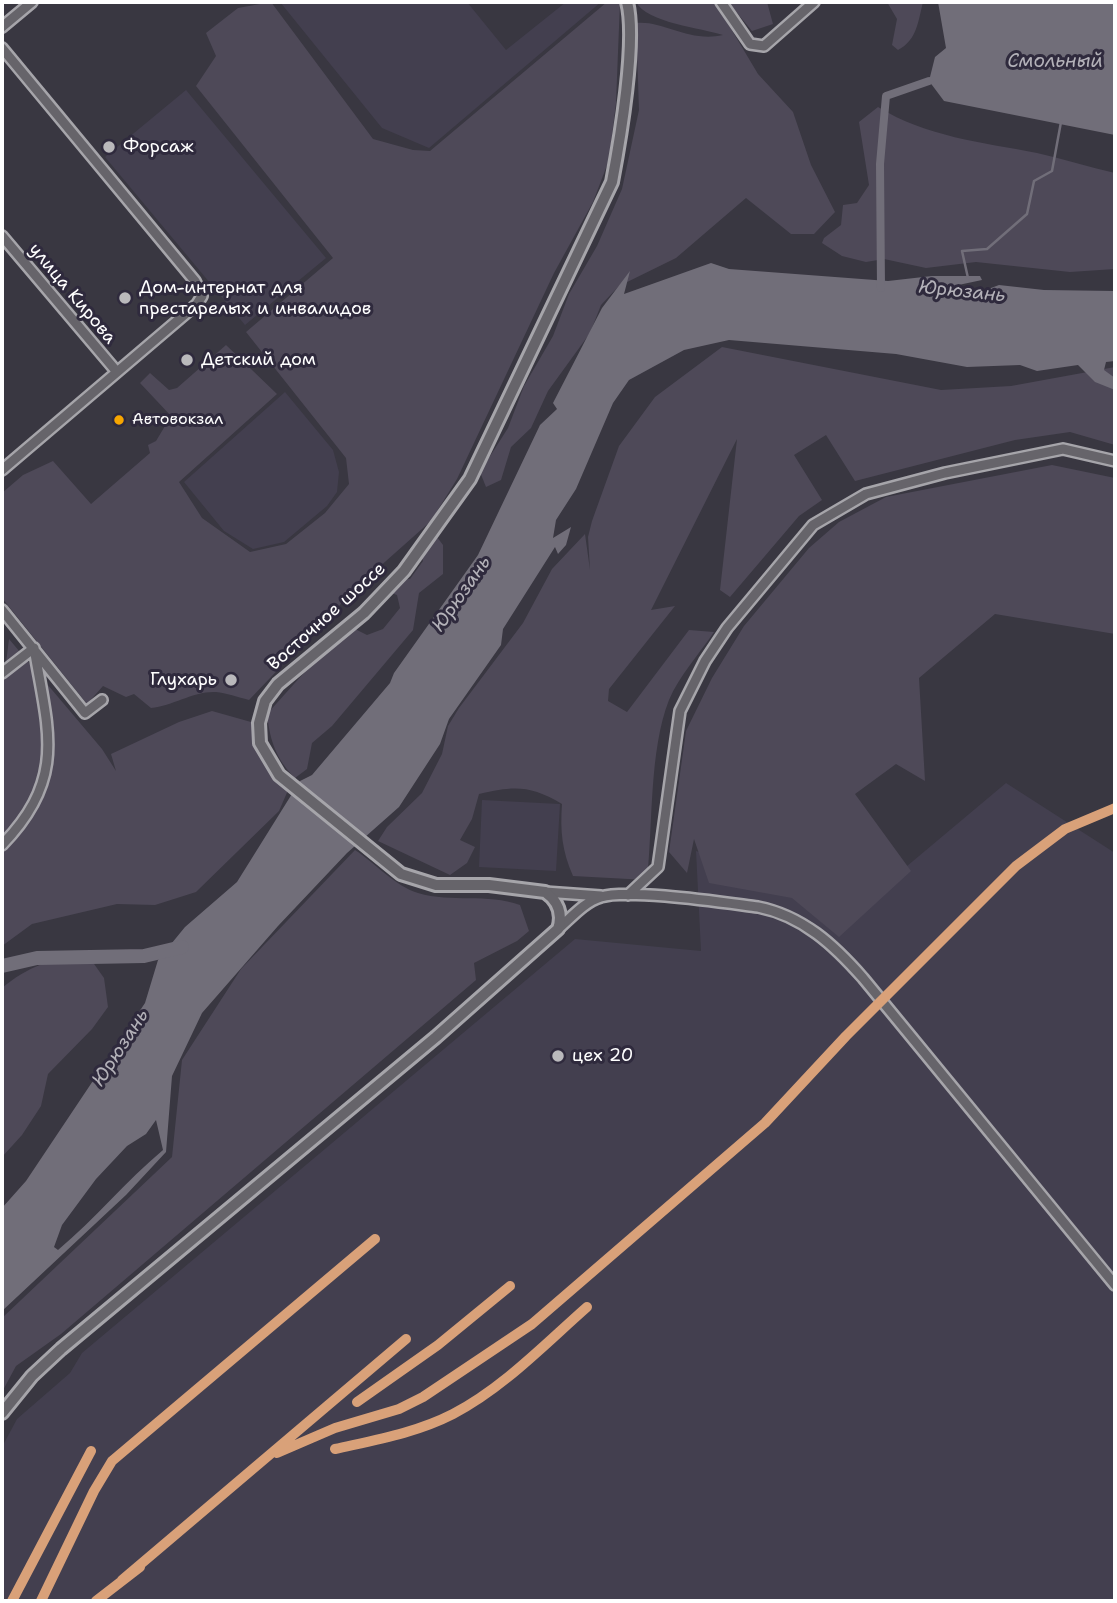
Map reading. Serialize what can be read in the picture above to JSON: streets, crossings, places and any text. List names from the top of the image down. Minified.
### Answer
{"streets":{"main road":["Восточное шоссе"],"street":["улица Кирова"]},"water":["Смольный","Юрюзань"],"places":["Форсаж","Дом-интернат для престарелых и инвалидов","Детский дом","Автовокзал","Глухарь","цех 20"]}
